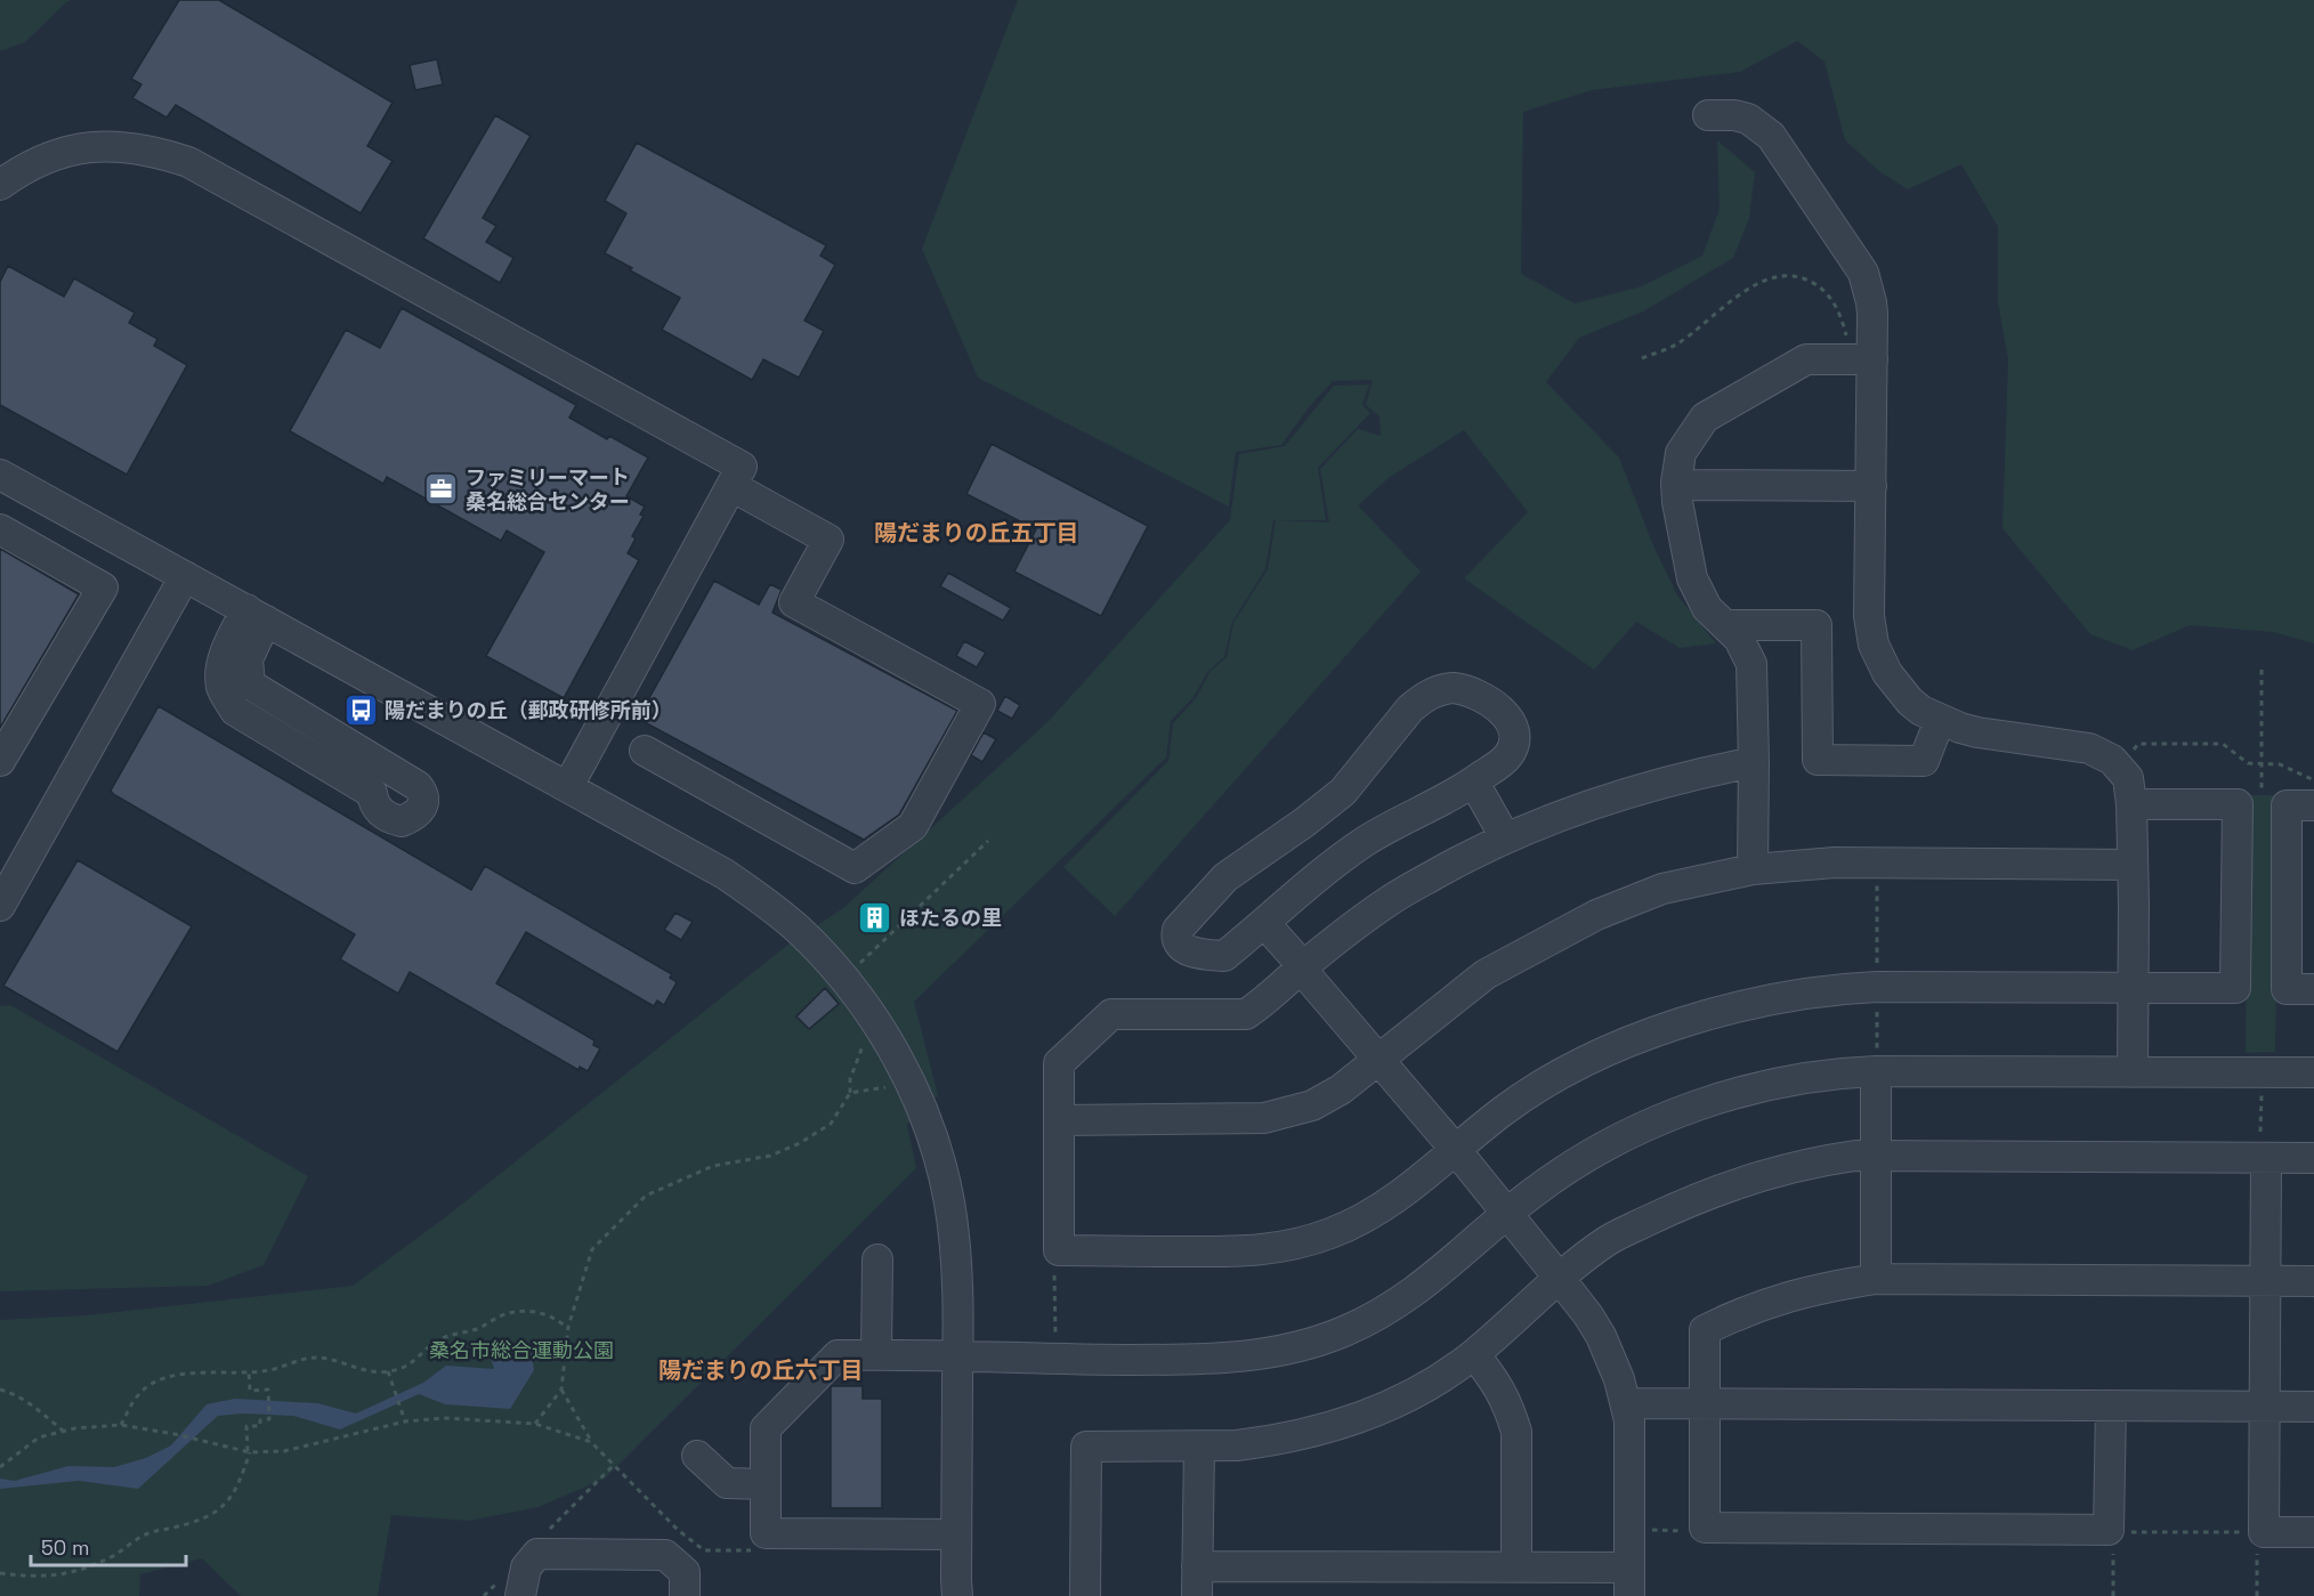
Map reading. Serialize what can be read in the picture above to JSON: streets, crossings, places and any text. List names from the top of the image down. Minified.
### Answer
{"districts":["陽だまりの丘五丁目","陽だまりの丘六丁目"],"parks":["桑名市総合運動公園"],"places":{"office":["ファミリーマート 桑名総合センター"],"bus stop":["陽だまりの丘（郵政研修所前）"],"building":["ほたるの里"]},"scale_bar":"50 m"}
